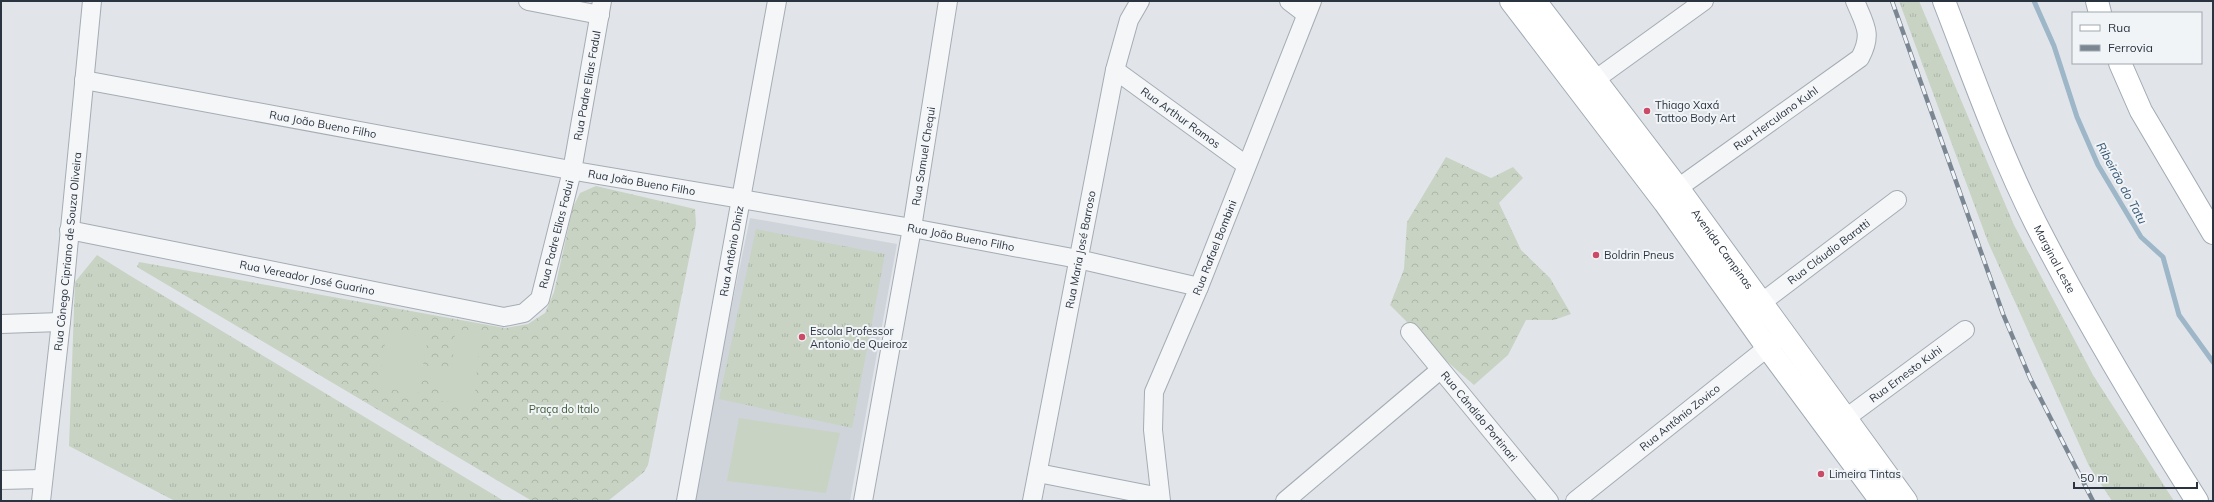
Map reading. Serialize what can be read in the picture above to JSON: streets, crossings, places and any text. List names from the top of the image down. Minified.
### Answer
{"streets":{"main road":["Avenida Campinas","Marginal Leste"],"street":["Rua Padre Elias Fadul","Rua Arthur Ramos","Rua Herculano Kuhl","Rua João Bueno Filho","Rua Samuel Chequi","Rua Padre Elias Fadui","Rua Rafael Bombini","Rua Maria José Barroso","Rua Cônego Cipriano de Souza Oliveira","Rua Antônio Diniz","Rua Cláudio Baratti","Rua Vereador José Guarino","Rua Ernesto Kuhi","Rua Cândido Portinari","Rua Antônio Zovico"]},"crossings":[["Rua Padre Elias Fadul","Rua João Bueno Filho"],["Rua Padre Elias Fadul","Rua Padre Elias Fadui"],["Rua Arthur Ramos","Rua Rafael Bombini"],["Rua Arthur Ramos","Rua Maria José Barroso"],["Rua Herculano Kuhl","Avenida Campinas"],["Rua João Bueno Filho","Rua Samuel Chequi"],["Rua João Bueno Filho","Rua Padre Elias Fadui"],["Rua João Bueno Filho","Rua Rafael Bombini"],["Rua João Bueno Filho","Rua Maria José Barroso"],["Rua João Bueno Filho","Rua Cônego Cipriano de Souza Oliveira"],["Rua João Bueno Filho","Rua Antônio Diniz"],["Rua Padre Elias Fadui","Rua Vereador José Guarino"],["Avenida Campinas","Rua Cláudio Baratti"],["Avenida Campinas","Rua Ernesto Kuhi"],["Avenida Campinas","Rua Antônio Zovico"],["Rua Cônego Cipriano de Souza Oliveira","Rua Vereador José Guarino"]],"water":["Ribeirão do Tatu"],"parks":["Praça do Italo"],"places":["Thiago Xaxá Tattoo Body Art","Boldrin Pneus","Escola Professor Antonio de Queiroz","Limeira Tintas"],"legend":["Rua","Ferrovia"],"scale_bar":"50 m"}
